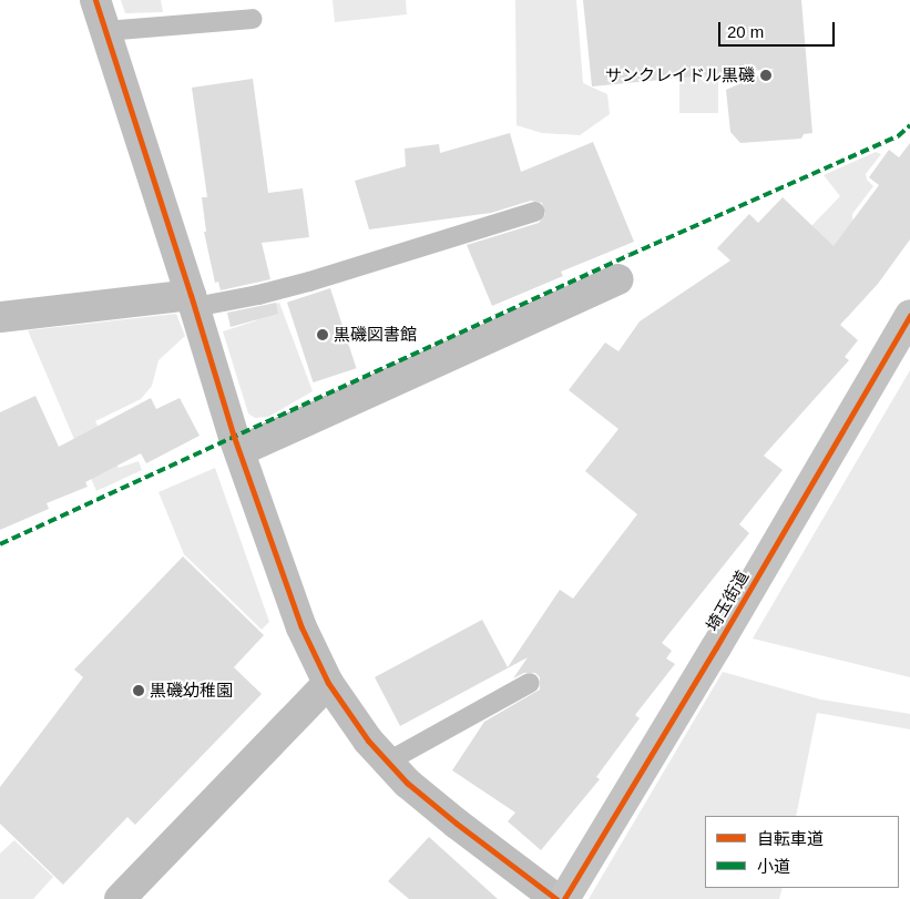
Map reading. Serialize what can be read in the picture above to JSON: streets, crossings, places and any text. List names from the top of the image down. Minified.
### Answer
{"streets":{"street":["埼玉街道"]},"places":["サンクレイドル黒磯","黒磯図書館","黒磯幼稚園"],"legend":["自転車道","小道"],"scale_bar":"20 m"}
